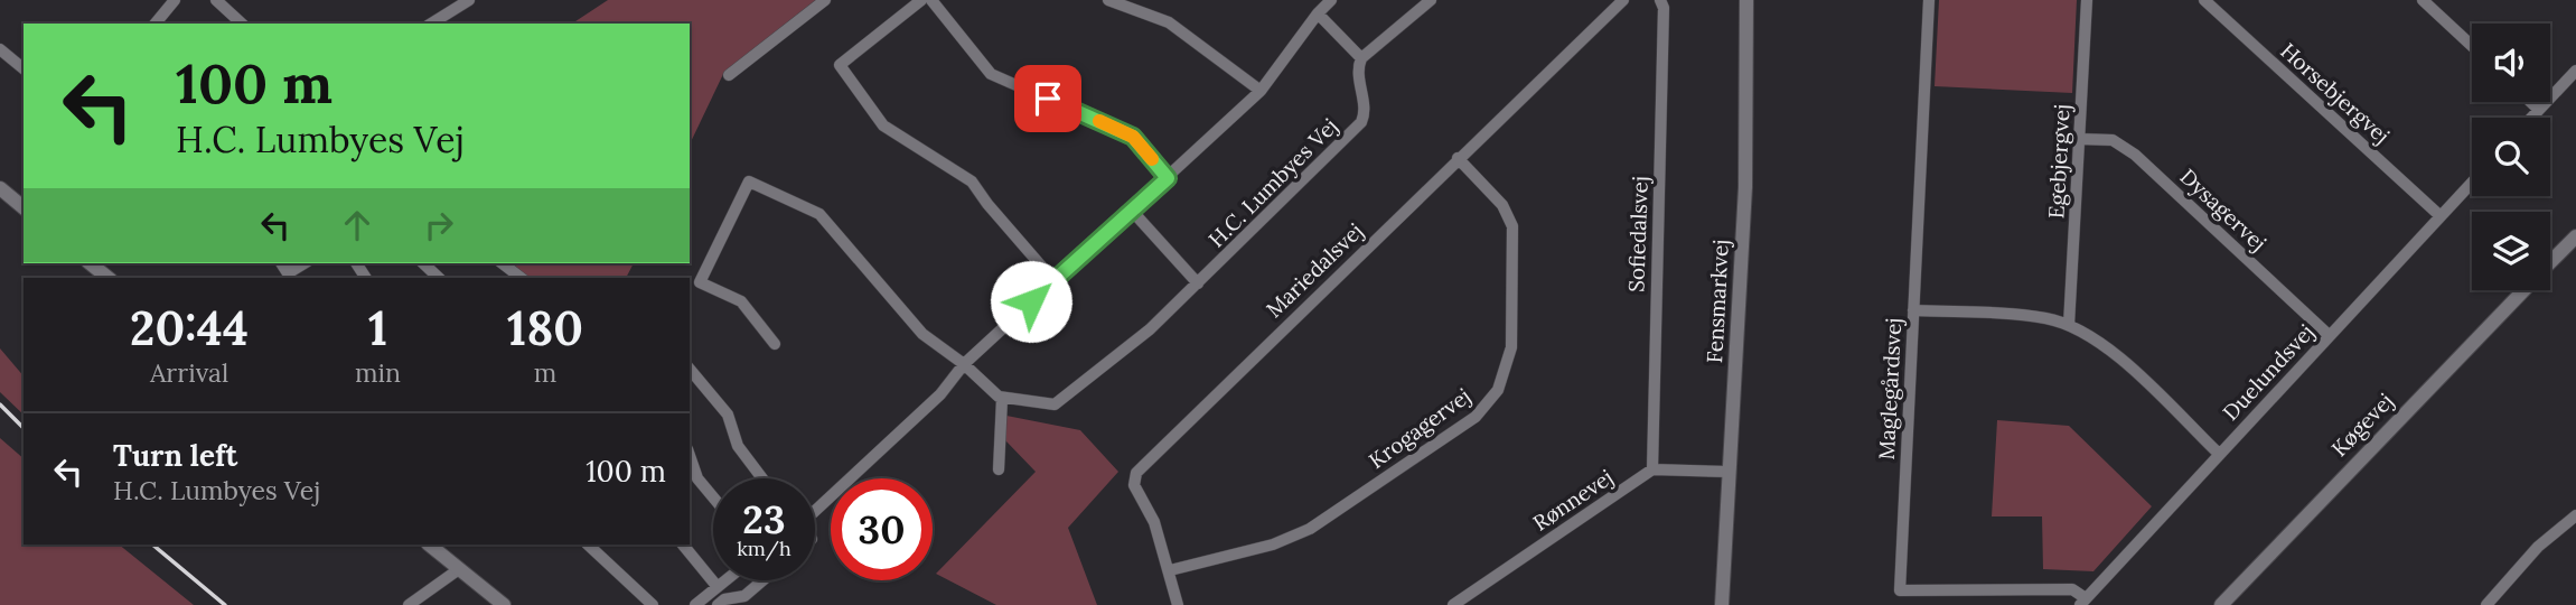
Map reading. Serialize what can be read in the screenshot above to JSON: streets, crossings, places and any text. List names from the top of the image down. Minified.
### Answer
{"streets":{"street":["Horsebjergvej","Egebjergvej","H.C. Lumbyes Vej","Dysagervej","Sofiedalsvej","Mariedalsvej","Fensmarkvej","Duelundsvej","Maglegårdsvej","Køgevej","Krogagervej","Rønnevej"]},"crossings":[["Horsebjergvej","Duelundsvej"],["Egebjergvej","Dysagervej"],["Dysagervej","Duelundsvej"],["Sofiedalsvej","Rønnevej"],["Mariedalsvej","Krogagervej"],["Duelundsvej","Maglegårdsvej"]],"page":{"turn":["100 m","H.C. Lumbyes Vej"],"eta":["20:44","Arrival","1","min","180","m"],"list":[{"name":"Turn left","note":"H.C. Lumbyes Vej","value":"100 m"}],"speed":"23 km/h","limit":"30"}}
